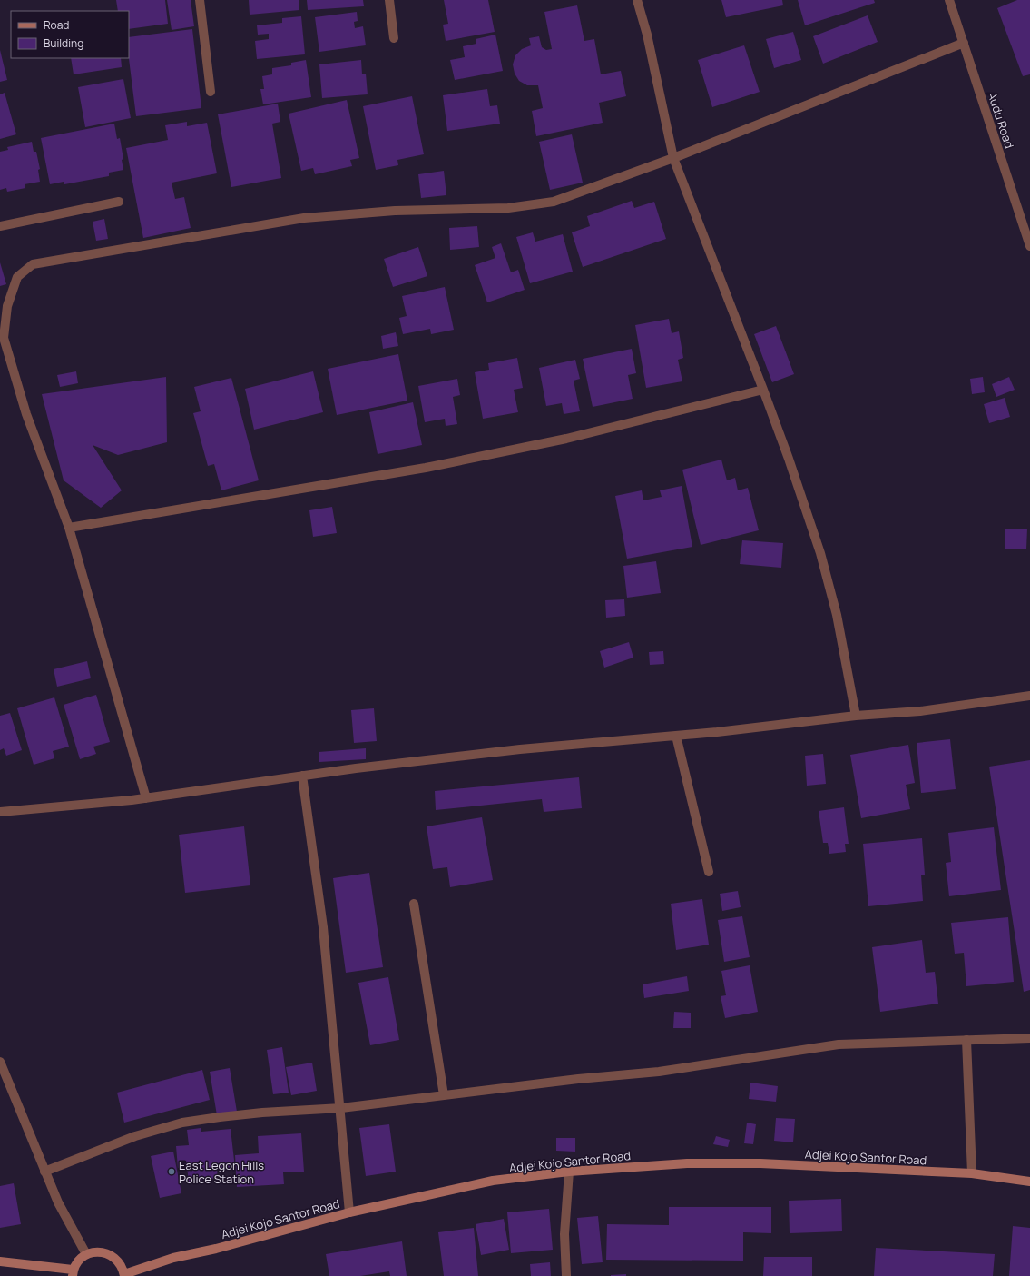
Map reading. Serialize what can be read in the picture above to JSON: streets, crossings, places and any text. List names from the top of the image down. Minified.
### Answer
{"streets":{"street":["Audu Road","Adjei Kojo Santor Road"]},"places":["East Legon Hills Police Station"],"legend":["Road","Building"]}
